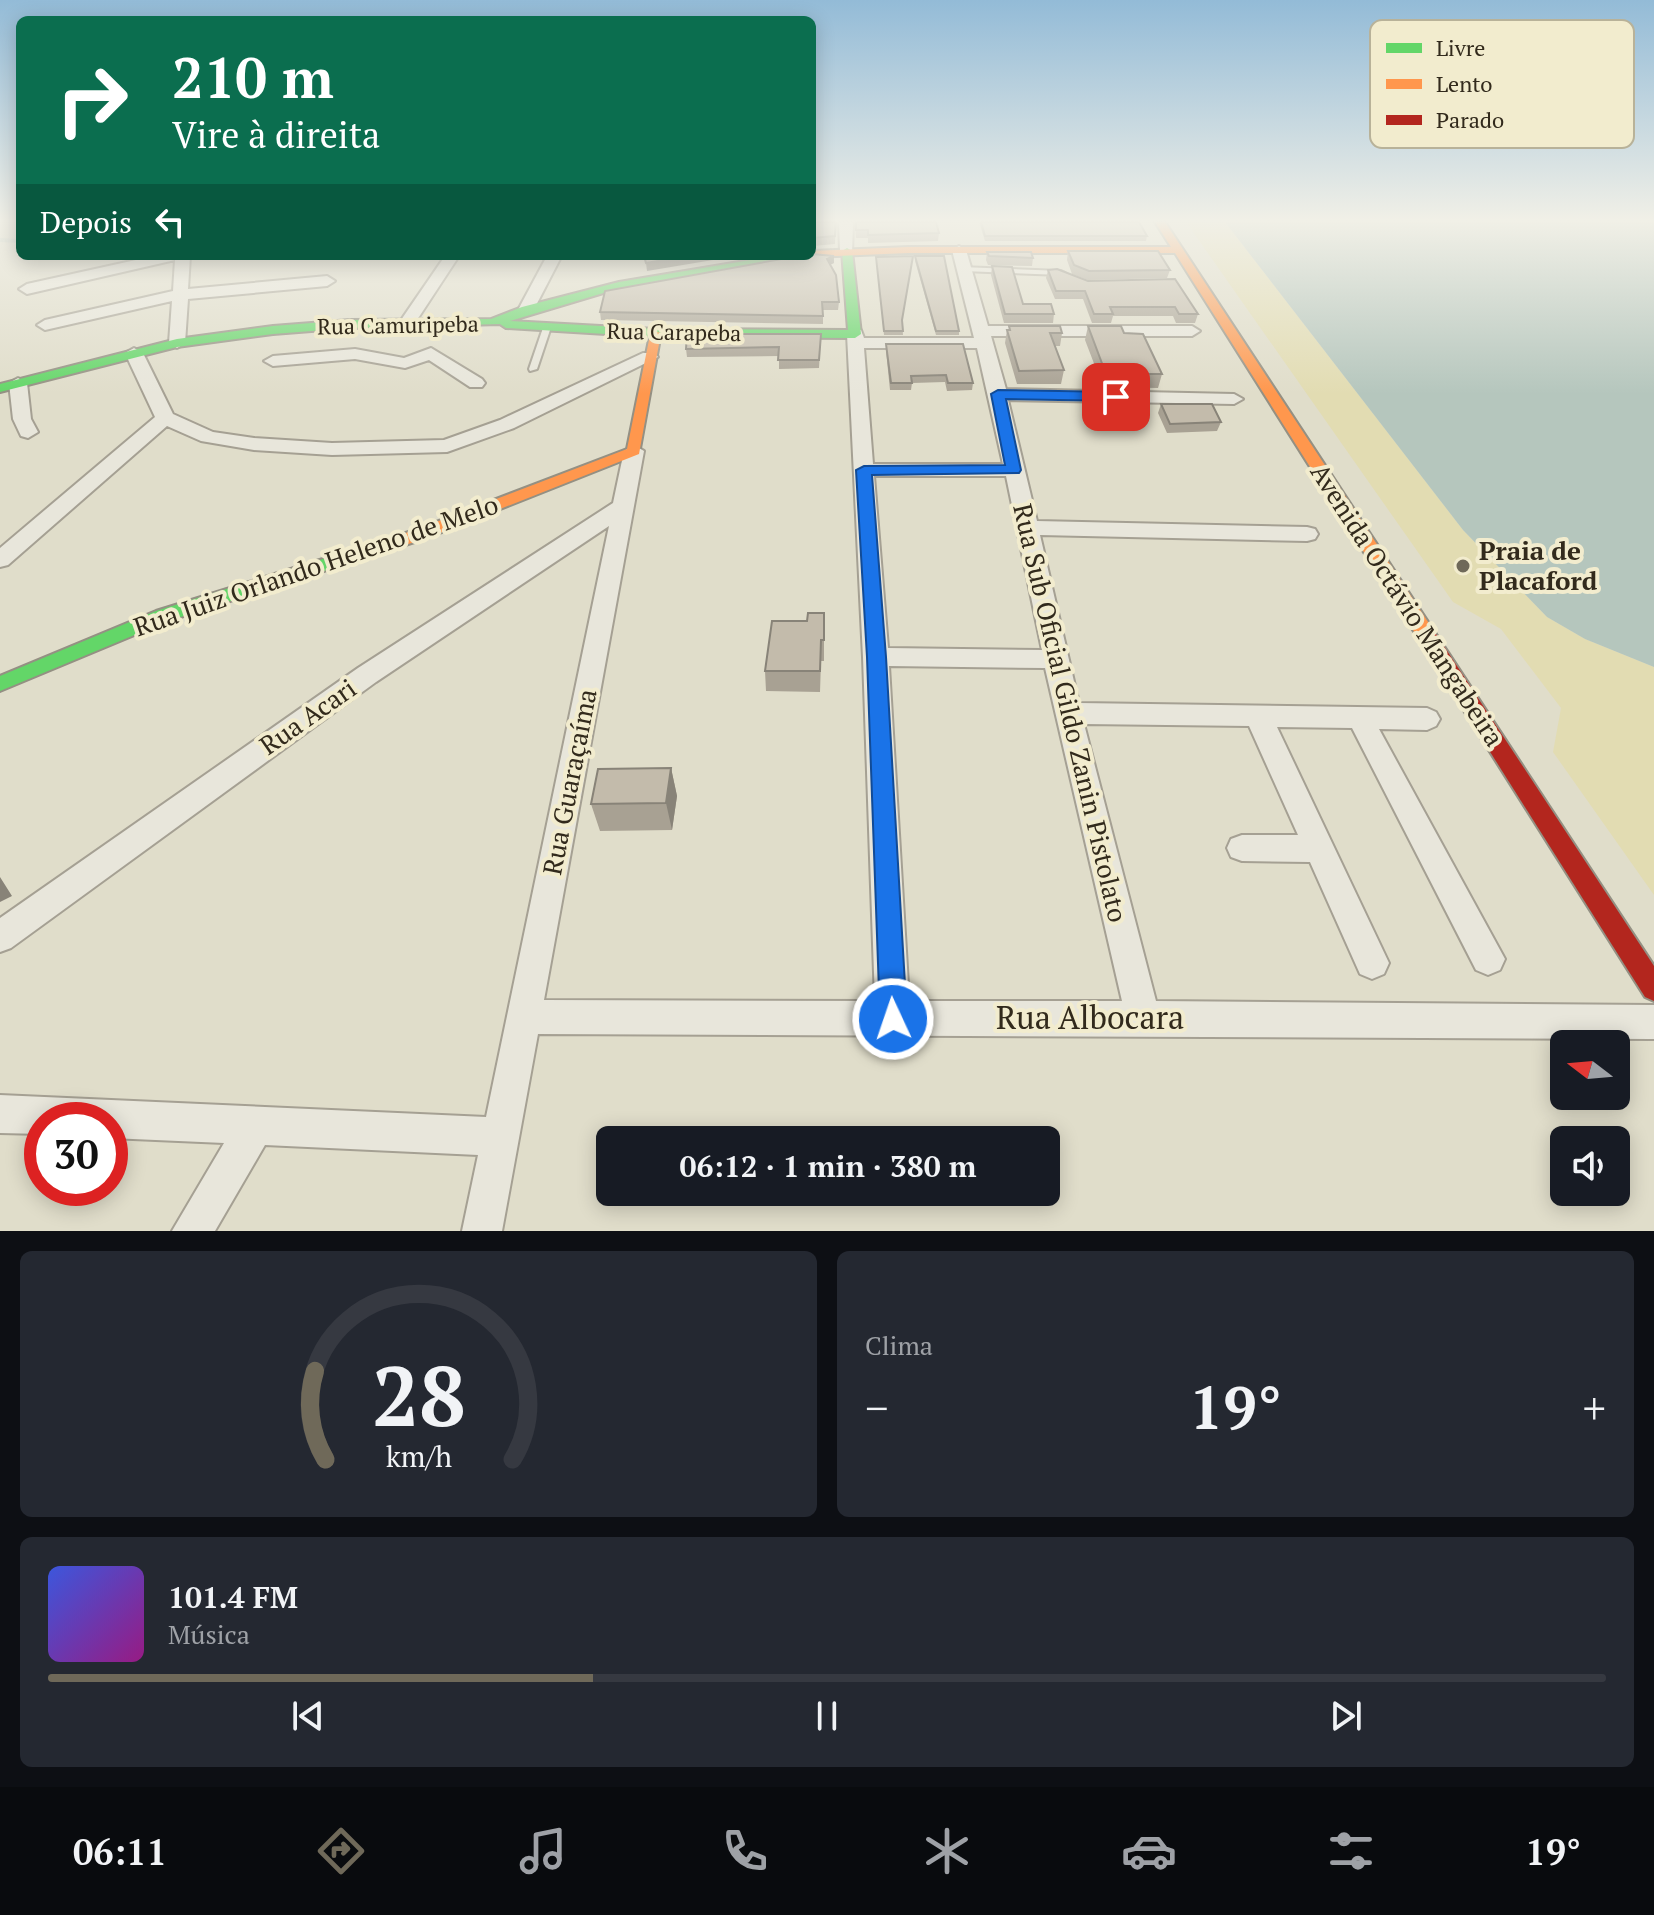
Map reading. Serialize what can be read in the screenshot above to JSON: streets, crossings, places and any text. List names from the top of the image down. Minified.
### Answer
{"streets":{"main road":["Rua Camuripeba","Rua Carapeba","Rua Juiz Orlando Heleno de Melo","Avenida Octávio Mangabeira","Rua Guaraçaíma"],"street":["Rua Sub Oficial Gildo Zanin Pistolato","Rua Acari","Rua Albocara"]},"crossings":[["Rua Camuripeba","Rua Carapeba"],["Rua Carapeba","Rua Sub Oficial Gildo Zanin Pistolato"],["Rua Carapeba","Rua Guaraçaíma"],["Rua Juiz Orlando Heleno de Melo","Rua Guaraçaíma"],["Rua Sub Oficial Gildo Zanin Pistolato","Rua Albocara"],["Rua Acari","Rua Guaraçaíma"],["Rua Guaraçaíma","Rua Albocara"]],"places":["Praia de Placaford"],"legend":["Livre","Lento","Parado"],"north":"left","page":{"turn":["210 m","Vire à direita"],"then":"Depois","limit":"30","trip":"06:12 · 1 min · 380 m","tile":"Clima","heat":["−","19°","+"],"song":["101.4 FM","Música"],"tabs":["06:11","19°"],"gauge":["28","km/h"]}}
